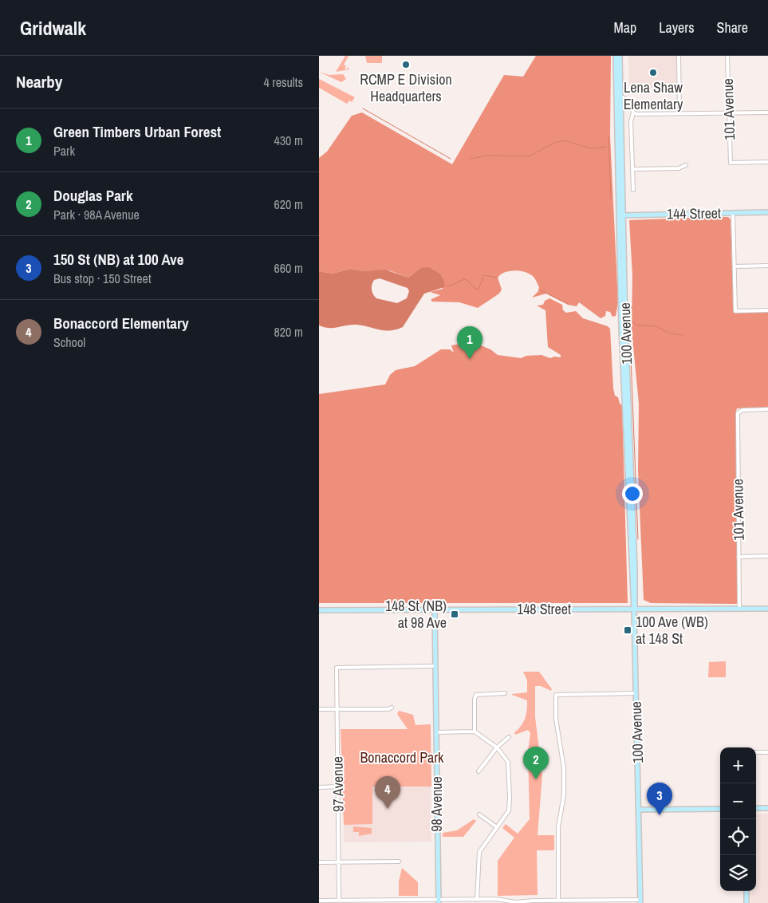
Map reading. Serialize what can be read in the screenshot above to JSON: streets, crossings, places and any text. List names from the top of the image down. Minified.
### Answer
{"streets":{"main road":["144 Street","100 Avenue","148 Street","98 Avenue"],"street":["101 Avenue","97 Avenue"]},"crossings":[["101 Avenue","148 Street"],["144 Street","100 Avenue"],["100 Avenue","148 Street"],["148 Street","98 Avenue"],["97 Avenue","98 Avenue"]],"parks":["Bonaccord Park"],"places":{"other":["RCMP E Division Headquarters","Lena Shaw Elementary"],"transit":["148 St (NB) at 98 Ave","100 Ave (WB) at 148 St"]},"page":{"header":"Gridwalk","nav":["Map","Layers","Share"],"heading":["Nearby","4 results"],"list":[{"mark":"1","name":"Green Timbers Urban Forest","note":"Park","value":"430 m"},{"mark":"2","name":"Douglas Park","note":"Park · 98A Avenue","value":"620 m"},{"mark":"3","name":"150 St (NB) at 100 Ave","note":"Bus stop · 150 Street","value":"660 m"},{"mark":"4","name":"Bonaccord Elementary","note":"School","value":"820 m"}],"pins":["1","2","4","3"],"map_buttons":["+","−"]}}
